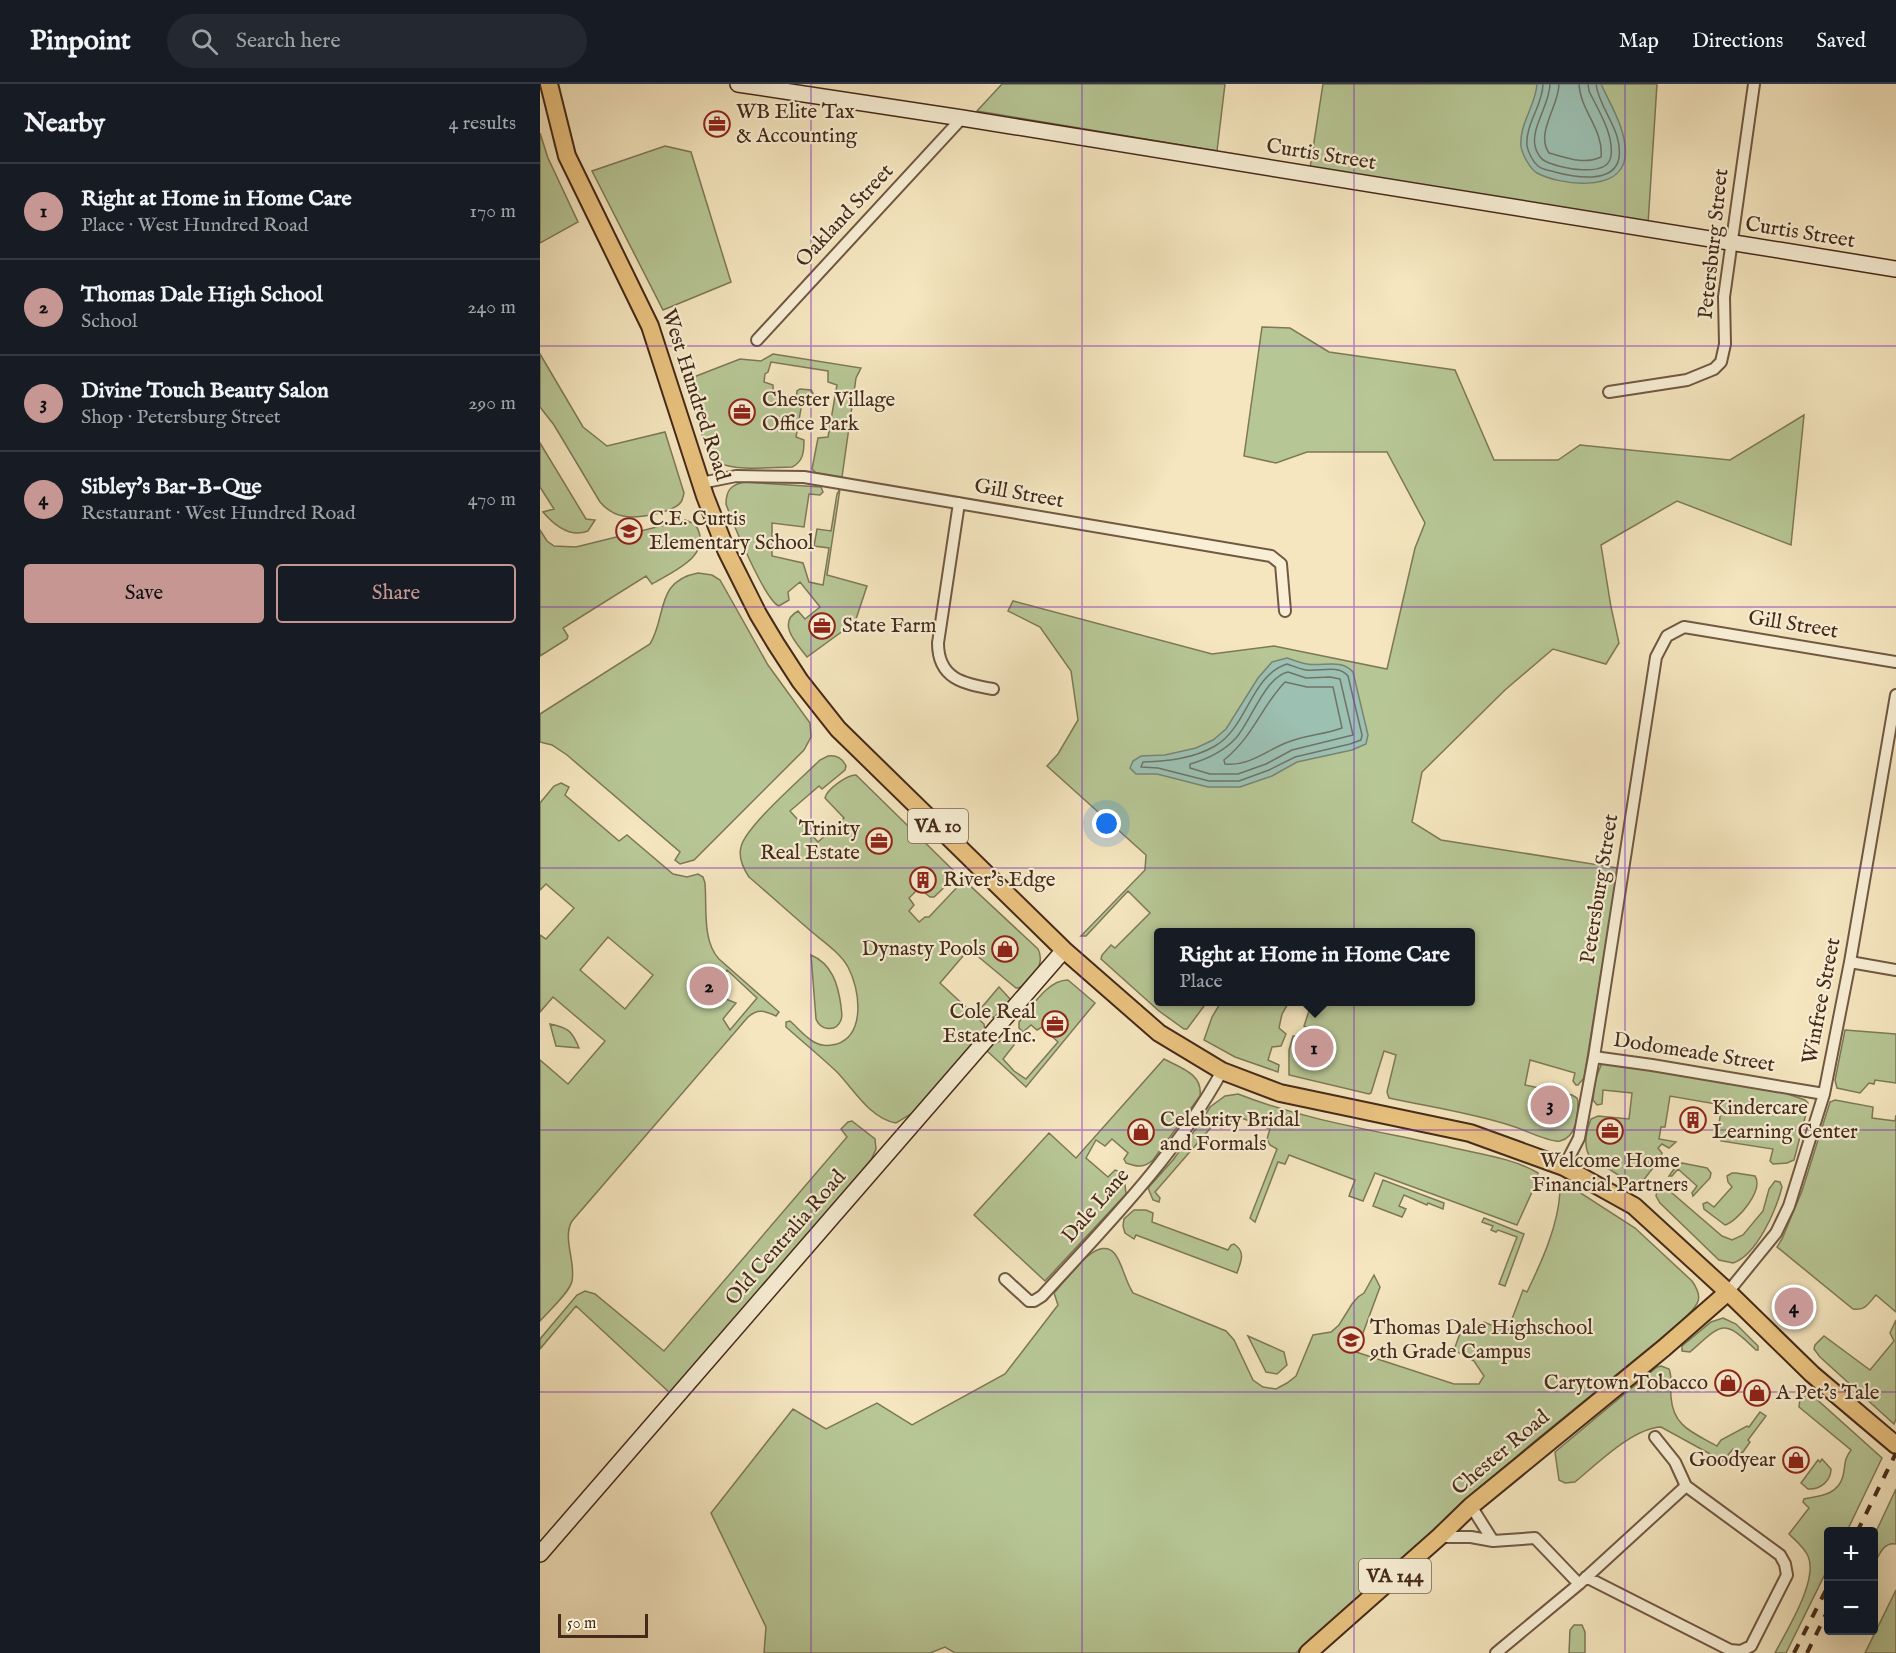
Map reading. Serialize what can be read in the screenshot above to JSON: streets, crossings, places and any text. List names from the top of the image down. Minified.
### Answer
{"streets":{"main road":["West Hundred Road","VA 10","Chester Road","VA 144"],"street":["Curtis Street","Oakland Street","Petersburg Street","Gill Street","Winfree Street","Dodomeade Street","Dale Lane","Old Centralia Road"]},"crossings":[["Curtis Street","Oakland Street"],["Curtis Street","Petersburg Street"],["Petersburg Street","West Hundred Road"],["Petersburg Street","Gill Street"],["Petersburg Street","Dodomeade Street"],["West Hundred Road","Gill Street"],["West Hundred Road","Winfree Street"],["West Hundred Road","Dale Lane"],["West Hundred Road","Old Centralia Road"],["West Hundred Road","Chester Road"],["Winfree Street","Dodomeade Street"],["Winfree Street","Chester Road"]],"places":{"office":["WB Elite Tax & Accounting","Chester Village Office Park","State Farm","Trinity Real Estate","Cole Real Estate Inc.","Welcome Home Financial Partners"],"school or university":["C.E. Curtis Elementary School","Thomas Dale Highschool 9th Grade Campus"],"building":["River's Edge","Kindercare Learning Center"],"shop":["Dynasty Pools","Celebrity Bridal and Formals","Carytown Tobacco","A Pet’s Tale","Goodyear"]},"scale_bar":"50 m","page":{"header":"Pinpoint","search":"Search here","nav":["Map","Directions","Saved"],"heading":["Nearby","4 results"],"list":[{"mark":"1","name":"Right at Home in Home Care","note":"Place · West Hundred Road","value":"170 m"},{"mark":"2","name":"Thomas Dale High School","note":"School","value":"240 m"},{"mark":"3","name":"Divine Touch Beauty Salon","note":"Shop · Petersburg Street","value":"290 m"},{"mark":"4","name":"Sibley's Bar-B-Que","note":"Restaurant · West Hundred Road","value":"470 m"}],"buttons":["Save","Share"],"popup":["Right at Home in Home Care","Place"],"pins":["2","1","3","4"],"map_buttons":["+","−"],"scale":"50 m"}}
